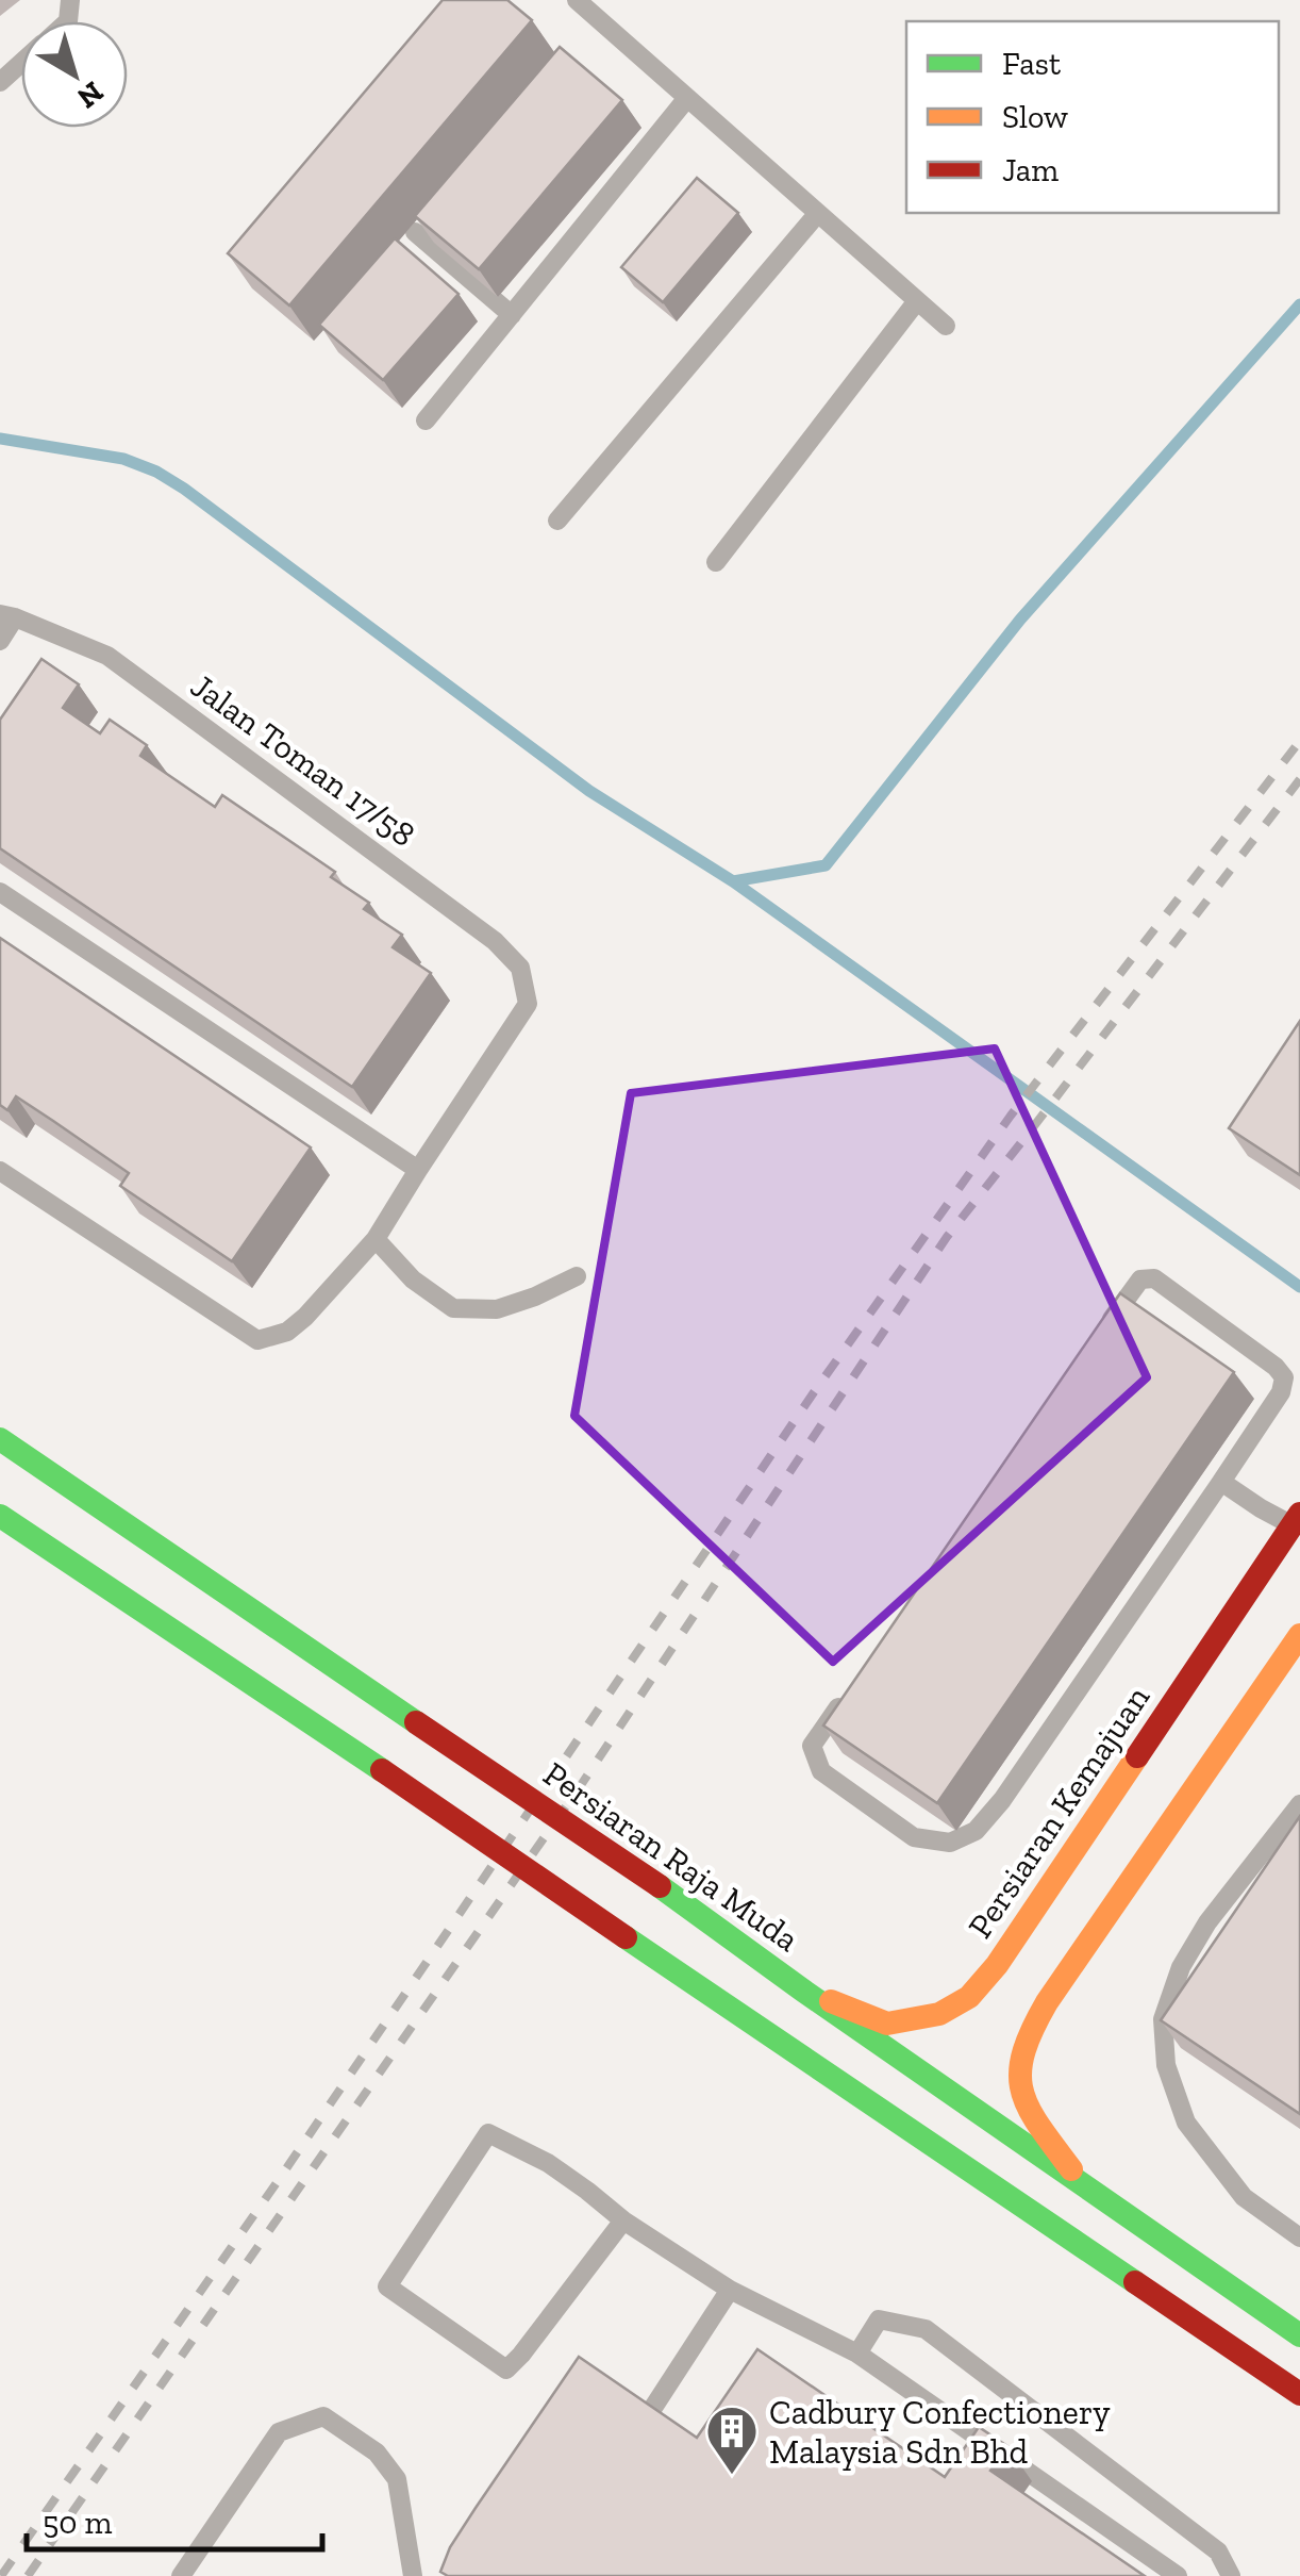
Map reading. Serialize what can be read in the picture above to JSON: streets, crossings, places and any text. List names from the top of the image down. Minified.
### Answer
{"streets":{"main road":["Persiaran Kemajuan","Persiaran Raja Muda"],"lane":["Jalan Toman 17/58"]},"crossings":[["Persiaran Kemajuan","Persiaran Raja Muda"]],"places":{"building":["Cadbury Confectionery Malaysia Sdn Bhd"]},"legend":["Fast","Slow","Jam"],"scale_bar":"50 m","north":"bottom right"}
